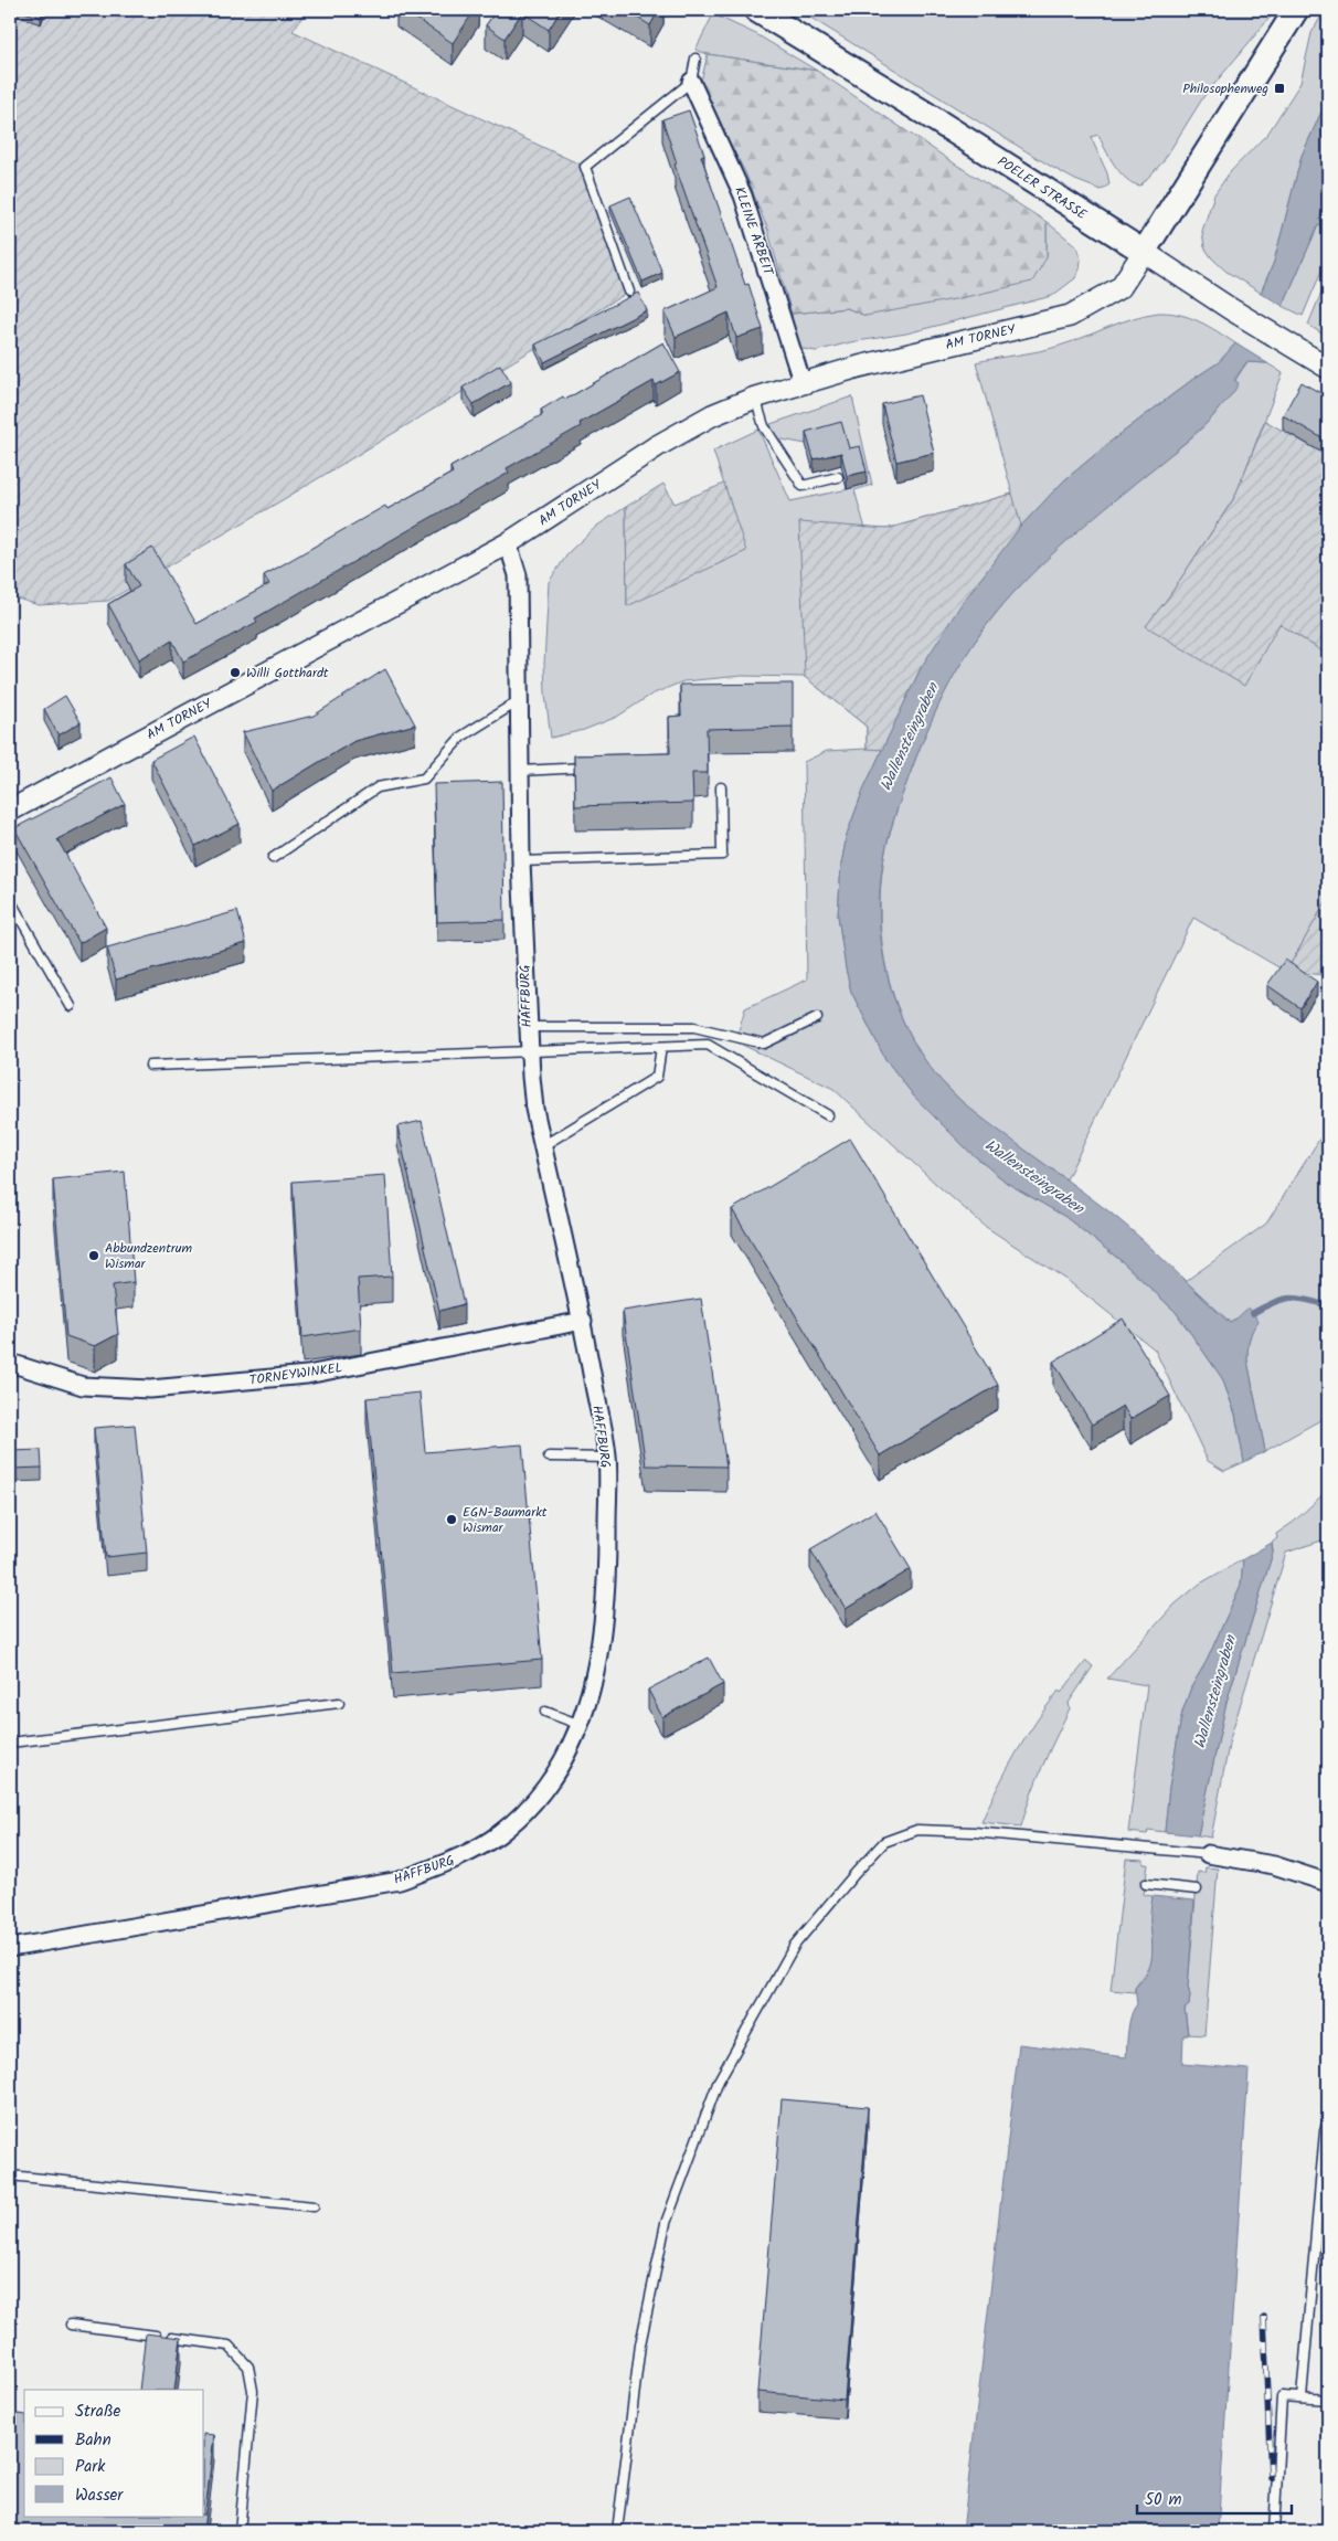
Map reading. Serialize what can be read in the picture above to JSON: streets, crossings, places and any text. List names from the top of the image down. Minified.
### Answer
{"streets":{"main road":["POELER STRASSE"],"street":["KLEINE ARBEIT","AM TORNEY","HAFFBURG","TORNEYWINKEL"]},"crossings":[["POELER STRASSE","AM TORNEY"],["KLEINE ARBEIT","AM TORNEY"],["AM TORNEY","HAFFBURG"],["HAFFBURG","TORNEYWINKEL"]],"water":["Wallensteingraben"],"places":{"transit":["Philosophenweg"],"other":["Willi Gotthardt","Abbundzentrum Wismar","EGN-Baumarkt Wismar"]},"legend":["Straße","Bahn","Park","Wasser"],"scale_bar":"50 m"}
